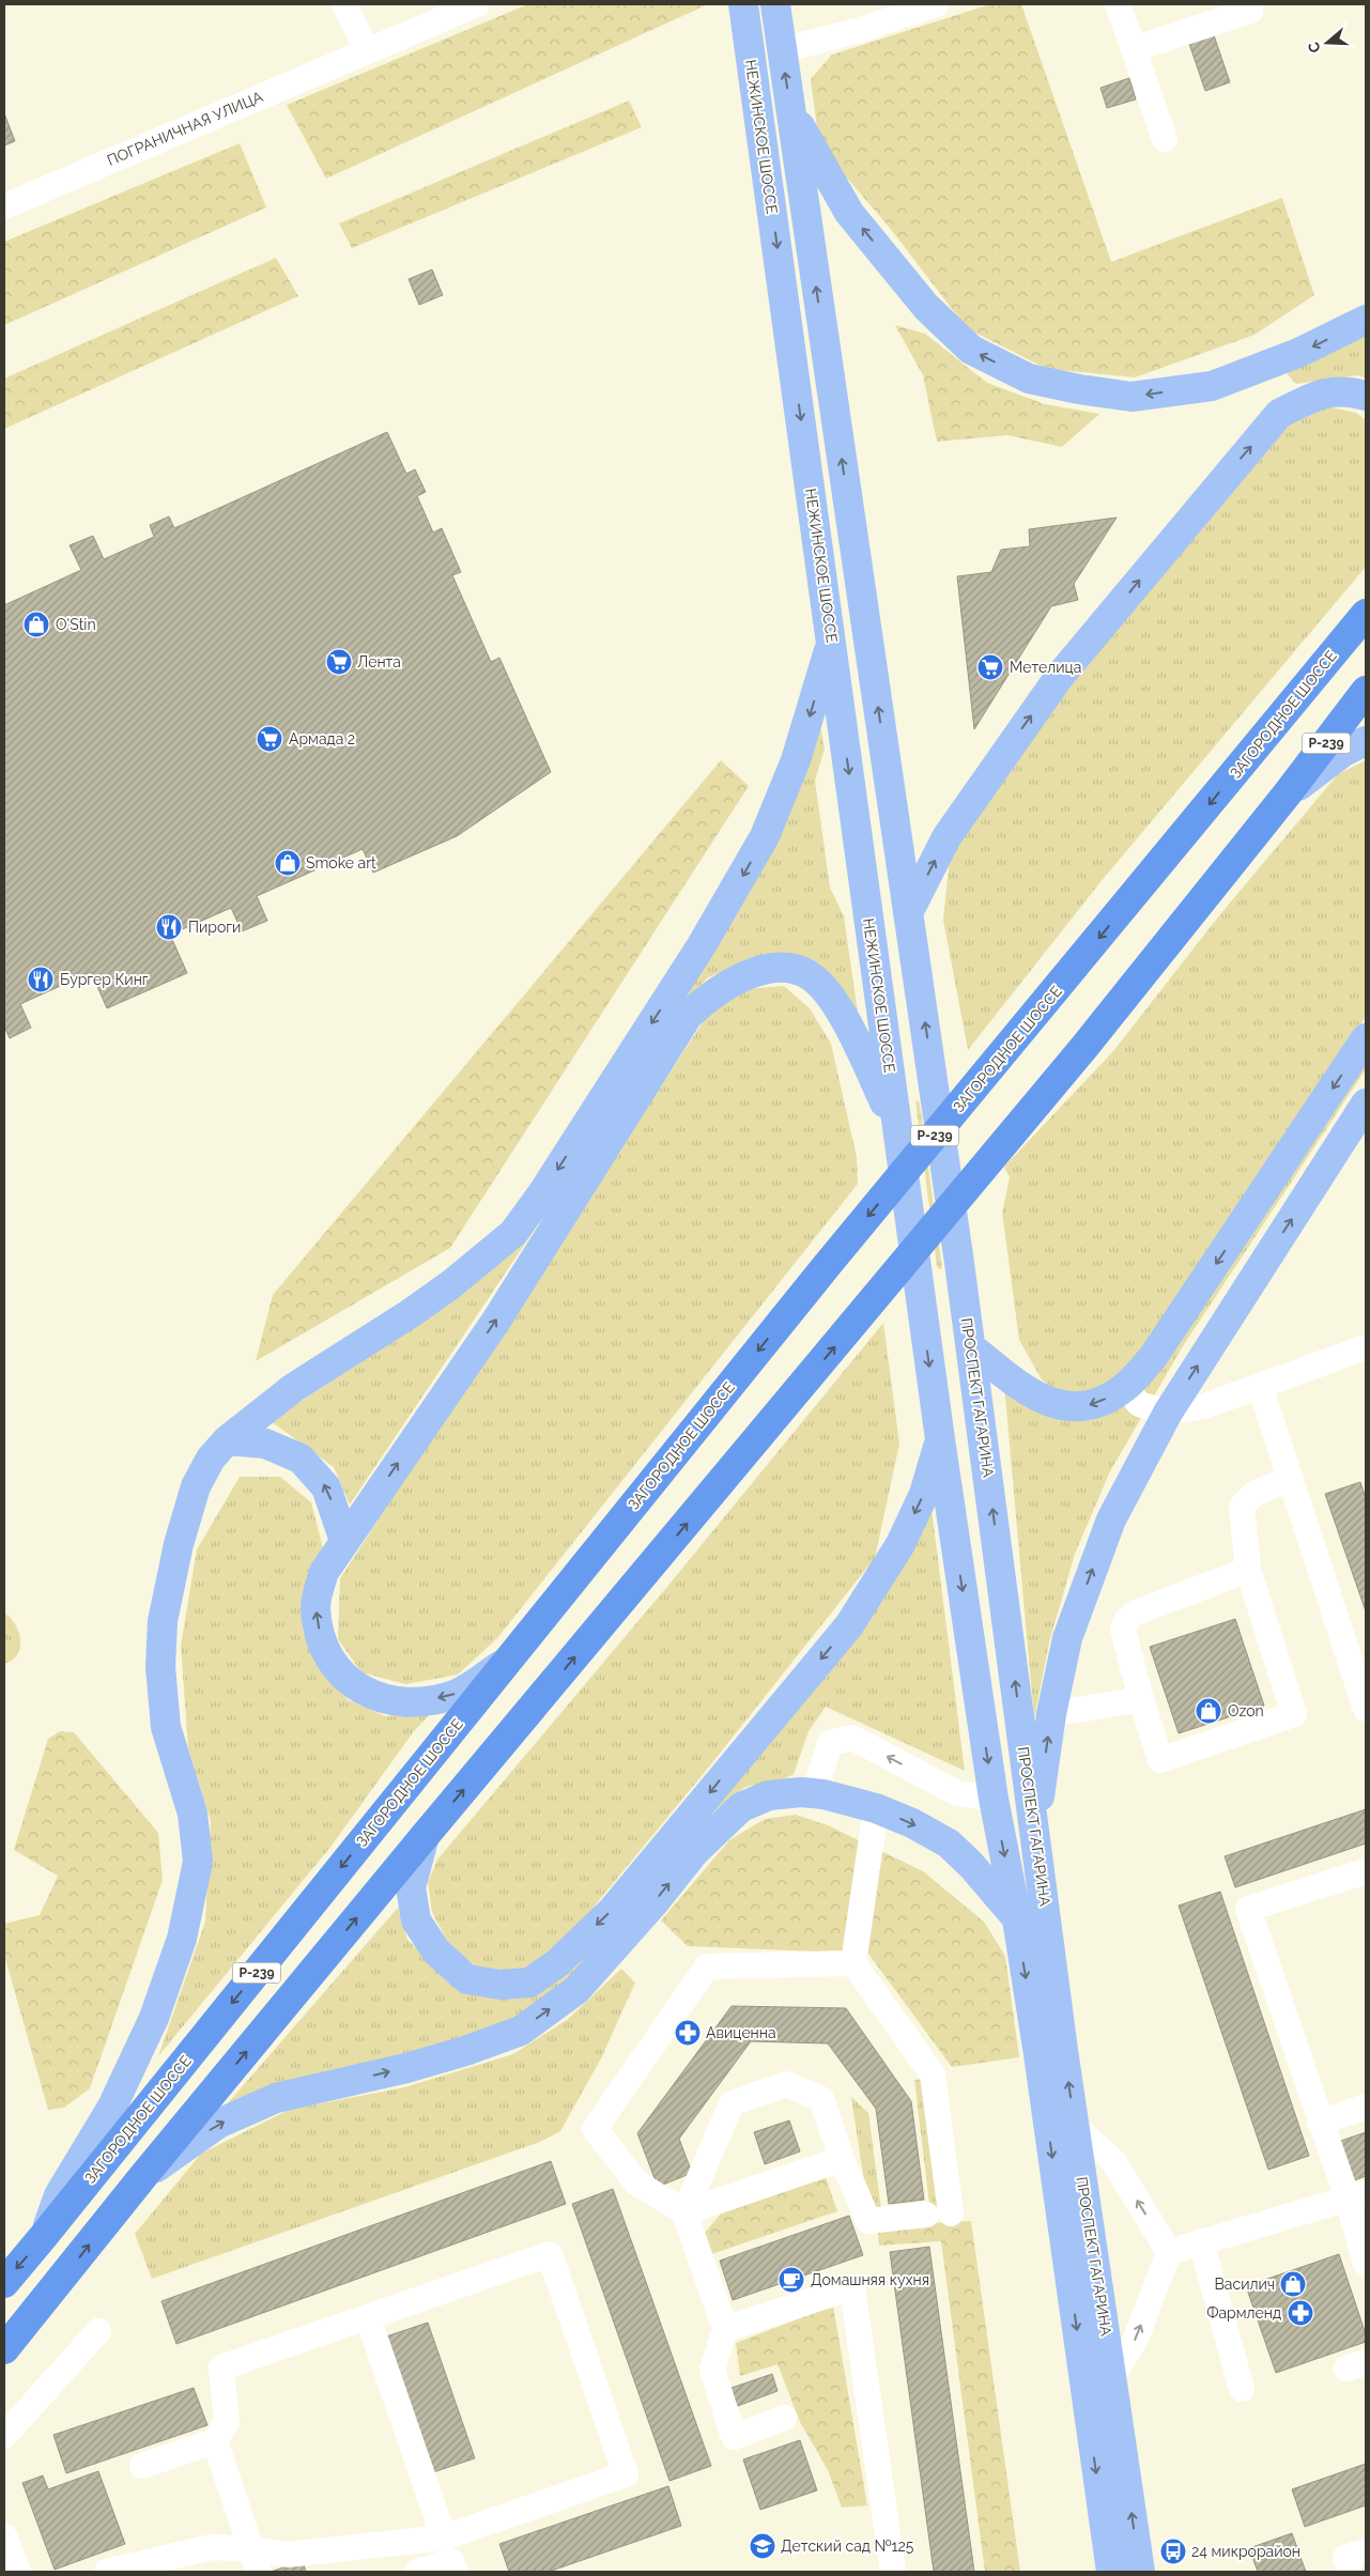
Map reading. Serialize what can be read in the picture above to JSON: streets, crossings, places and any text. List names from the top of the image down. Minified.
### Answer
{"streets":{"highway":["ЗАГОРОДНОЕ ШОССЕ","Р-239"],"main road":["НЕЖИНСКОЕ ШОССЕ","ПРОСПЕКТ ГАГАРИНА"],"street":["ПОГРАНИЧНАЯ УЛИЦА"]},"crossings":[["НЕЖИНСКОЕ ШОССЕ","ПРОСПЕКТ ГАГАРИНА"]],"places":{"shop":["O'Stin","Smoke art","Ozon","Василич"],"supermarket":["Лента","Метелица","Армада 2"],"restaurant":["Пироги","Бургер Кинг"],"pharmacy":["Авиценна","Фармленд"],"cafe":["Домашняя кухня"],"school or university":["Детский сад №125"],"bus stop":["24 микрорайон"]},"north":"left"}
